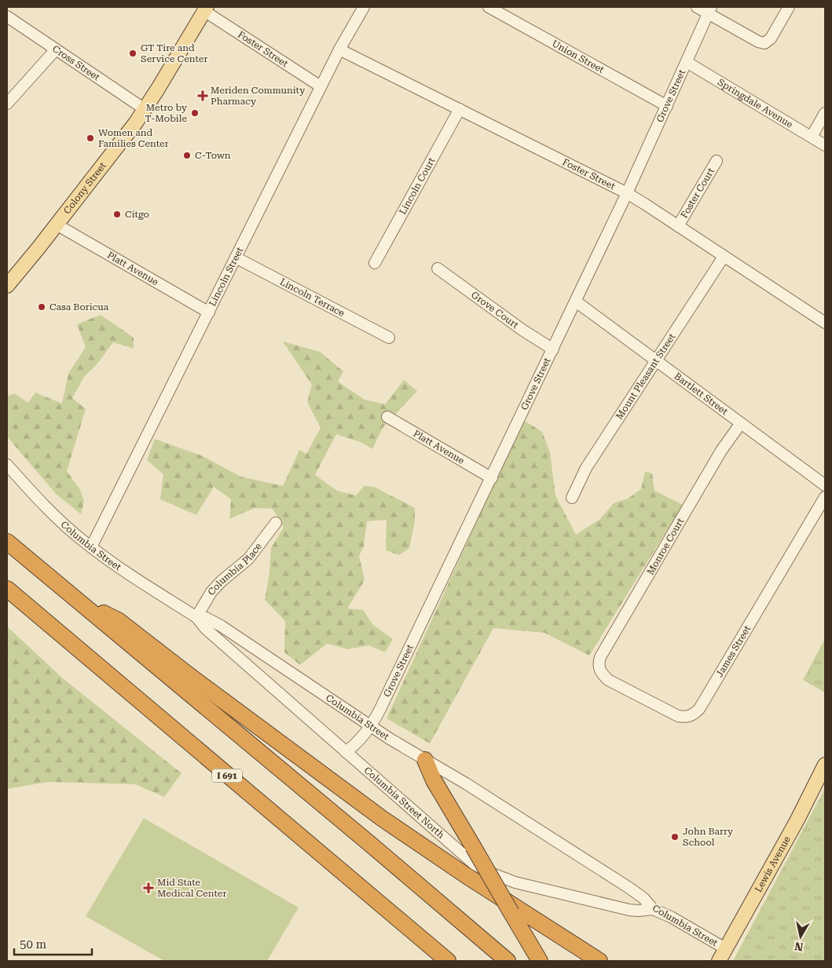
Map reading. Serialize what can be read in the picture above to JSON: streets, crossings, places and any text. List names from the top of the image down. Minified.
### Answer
{"streets":{"highway":["I 691"],"main road":["Colony Street","Lewis Avenue"],"street":["Foster Street","Union Street","Cross Street","Grove Street","Springdale Avenue","Lincoln Court","Foster Court","Platt Avenue","Lincoln Street","Lincoln Terrace","Grove Court","Mount Pleasant Street","Bartlett Street","Columbia Street","Monroe Court","Columbia Place","James Street","Columbia Street North"]},"crossings":[["Foster Street","Grove Street"],["Foster Street","Lincoln Court"],["Foster Street","Colony Street"],["Foster Street","Foster Court"],["Foster Street","Lincoln Street"],["Foster Street","Mount Pleasant Street"],["Union Street","Grove Street"],["Cross Street","Colony Street"],["Grove Street","Springdale Avenue"],["Grove Street","Platt Avenue"],["Grove Street","Grove Court"],["Grove Street","Bartlett Street"],["Grove Street","Columbia Street"],["Grove Street","Columbia Street North"],["Colony Street","Platt Avenue"],["Platt Avenue","Lincoln Street"],["Lincoln Street","Lincoln Terrace"],["Lincoln Street","Columbia Street"],["Mount Pleasant Street","Bartlett Street"],["Bartlett Street","Monroe Court"],["Columbia Street","Columbia Place"],["Columbia Street","Columbia Street North"],["Columbia Street","Lewis Avenue"],["Monroe Court","James Street"],["Columbia Place","Columbia Street North"]],"places":{"other":["GT Tire and Service Center","Metro by T-Mobile","Women and Families Center","C-Town","Citgo","Casa Boricua","John Barry School"],"health":["Meriden Community Pharmacy","Mid State Medical Center"]},"scale_bar":"50 m","north":"bottom"}
